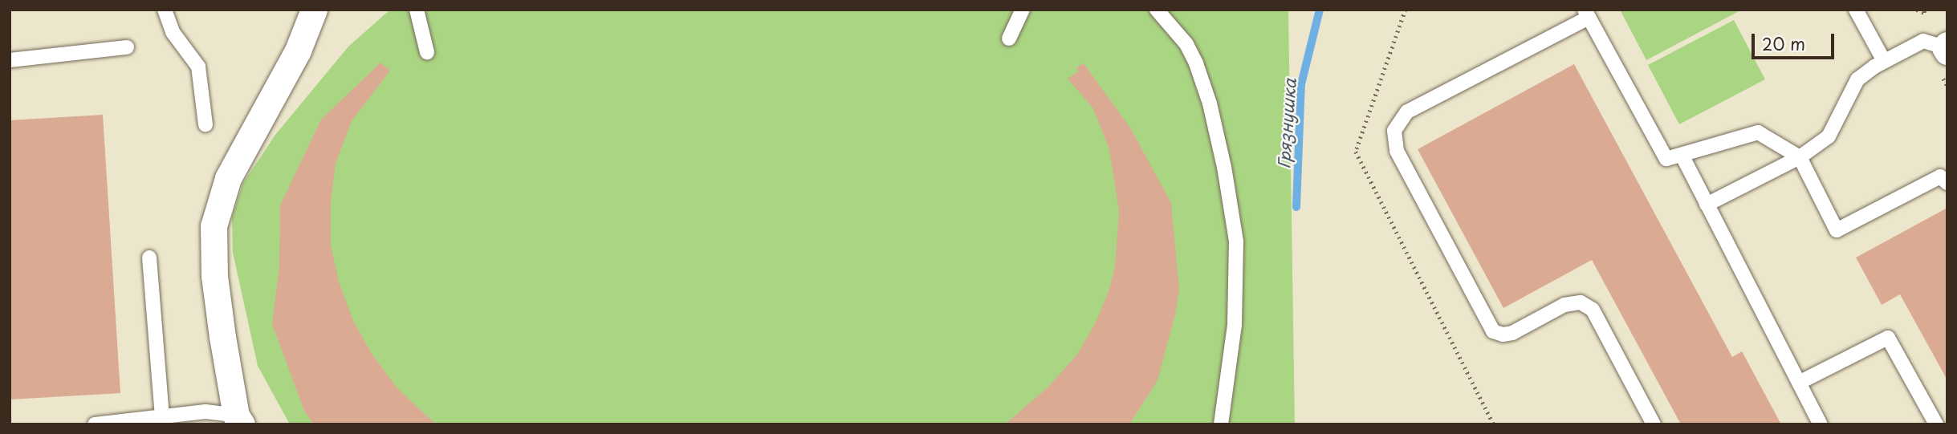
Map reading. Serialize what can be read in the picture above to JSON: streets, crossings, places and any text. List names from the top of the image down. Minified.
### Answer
{"water":["Грязнушка"],"scale_bar":"20 m"}
